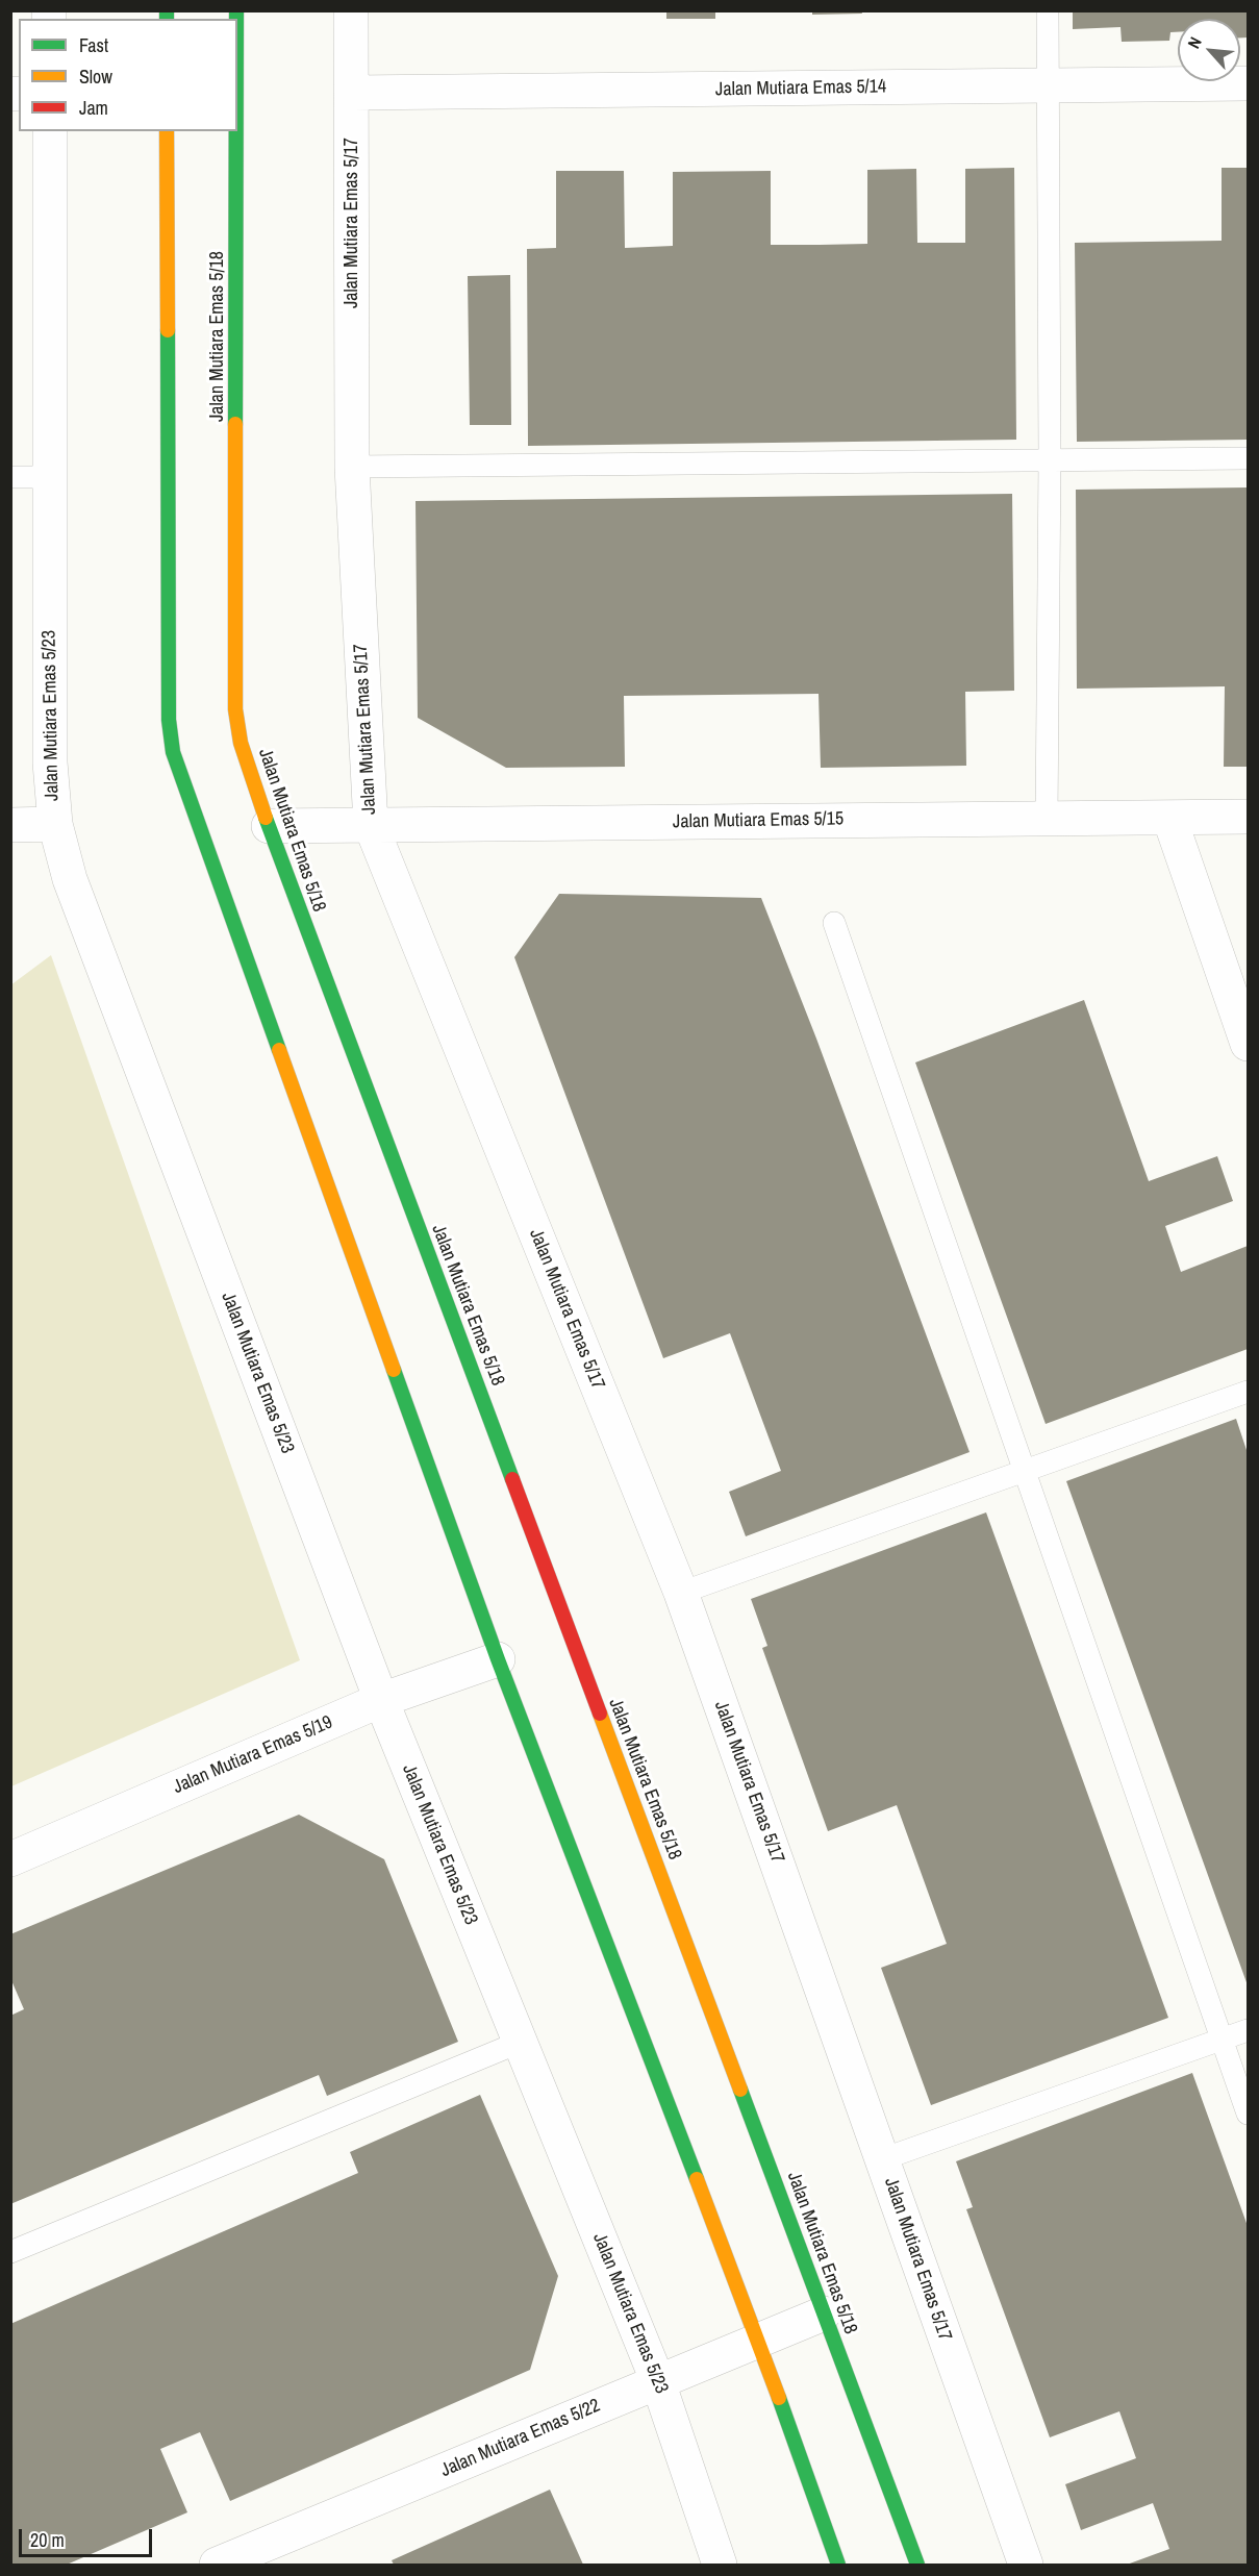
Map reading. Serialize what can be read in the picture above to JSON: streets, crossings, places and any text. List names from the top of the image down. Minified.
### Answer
{"streets":{"street":["Jalan Mutiara Emas 5/14","Jalan Mutiara Emas 5/17","Jalan Mutiara Emas 5/18","Jalan Mutiara Emas 5/23","Jalan Mutiara Emas 5/15","Jalan Mutiara Emas 5/19","Jalan Mutiara Emas 5/22"]},"crossings":[["Jalan Mutiara Emas 5/14","Jalan Mutiara Emas 5/17"],["Jalan Mutiara Emas 5/17","Jalan Mutiara Emas 5/15"],["Jalan Mutiara Emas 5/18","Jalan Mutiara Emas 5/15"],["Jalan Mutiara Emas 5/18","Jalan Mutiara Emas 5/22"],["Jalan Mutiara Emas 5/23","Jalan Mutiara Emas 5/19"],["Jalan Mutiara Emas 5/23","Jalan Mutiara Emas 5/22"]],"legend":["Fast","Slow","Jam"],"scale_bar":"20 m","north":"top left"}
